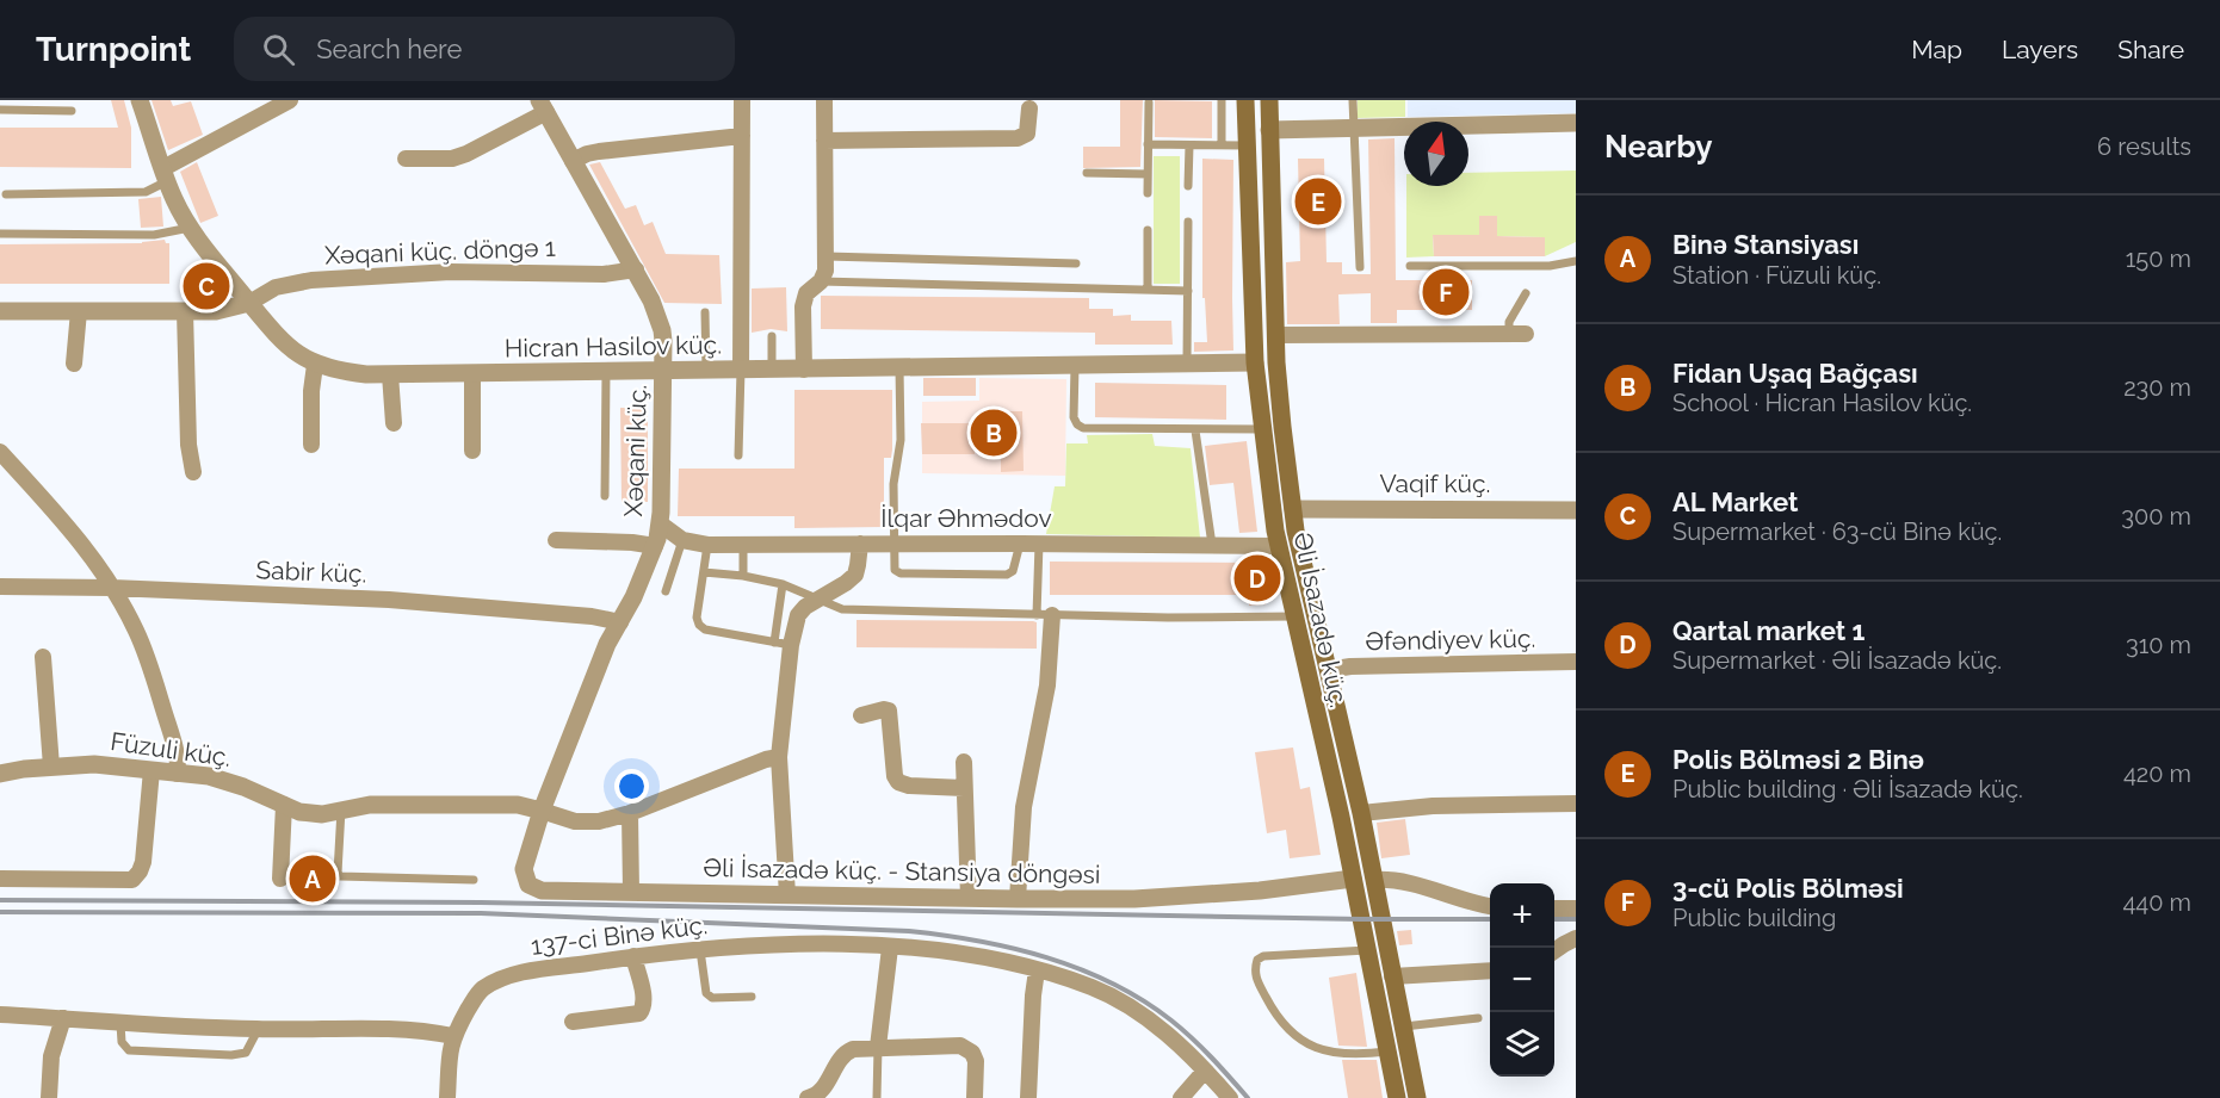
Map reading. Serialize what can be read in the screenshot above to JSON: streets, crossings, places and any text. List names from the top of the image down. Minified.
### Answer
{"streets":{"main road":["Əli İsazadə küç."],"street":["Xəqani küç. döngə 1","Hicran Hasilov küç.","Xəqani küç.","Vaqif küç.","İlqar Əhmədov","Sabir küç.","Əfəndiyev küç.","Füzuli küç.","Əli İsazadə küç. - Stansiya döngəsi","137-ci Binə küç."]},"crossings":[["Xəqani küç. döngə 1","Hicran Hasilov küç."],["Xəqani küç. döngə 1","Xəqani küç."],["Hicran Hasilov küç.","Xəqani küç."],["Hicran Hasilov küç.","Əli İsazadə küç."],["Xəqani küç.","İlqar Əhmədov"],["Xəqani küç.","Sabir küç."],["Xəqani küç.","Füzuli küç."],["Xəqani küç.","Əli İsazadə küç. - Stansiya döngəsi"],["Vaqif küç.","Əli İsazadə küç."],["İlqar Əhmədov","Əli İsazadə küç."],["Əli İsazadə küç.","Əfəndiyev küç."],["Əli İsazadə küç.","Əli İsazadə küç. - Stansiya döngəsi"],["Füzuli küç.","Əli İsazadə küç. - Stansiya döngəsi"]],"north":"top","page":{"header":"Turnpoint","search":"Search here","nav":["Map","Layers","Share"],"heading":["Nearby","6 results"],"pins":["E","C","F","B","D","A"],"list":[{"mark":"A","name":"Binǝ Stansiyası","note":"Station · Füzuli küç.","value":"150 m"},{"mark":"B","name":"Fidan Uşaq Bağçası","note":"School · Hicran Hasilov küç.","value":"230 m"},{"mark":"C","name":"AL Market","note":"Supermarket · 63-cü Binə küç.","value":"300 m"},{"mark":"D","name":"Qartal market 1","note":"Supermarket · Əli İsazadə küç.","value":"310 m"},{"mark":"E","name":"Polis Bölməsi 2 Binə","note":"Public building · Əli İsazadə küç.","value":"420 m"},{"mark":"F","name":"3-cü Polis Bölməsi","note":"Public building","value":"440 m"}],"map_buttons":["+","−"]}}
